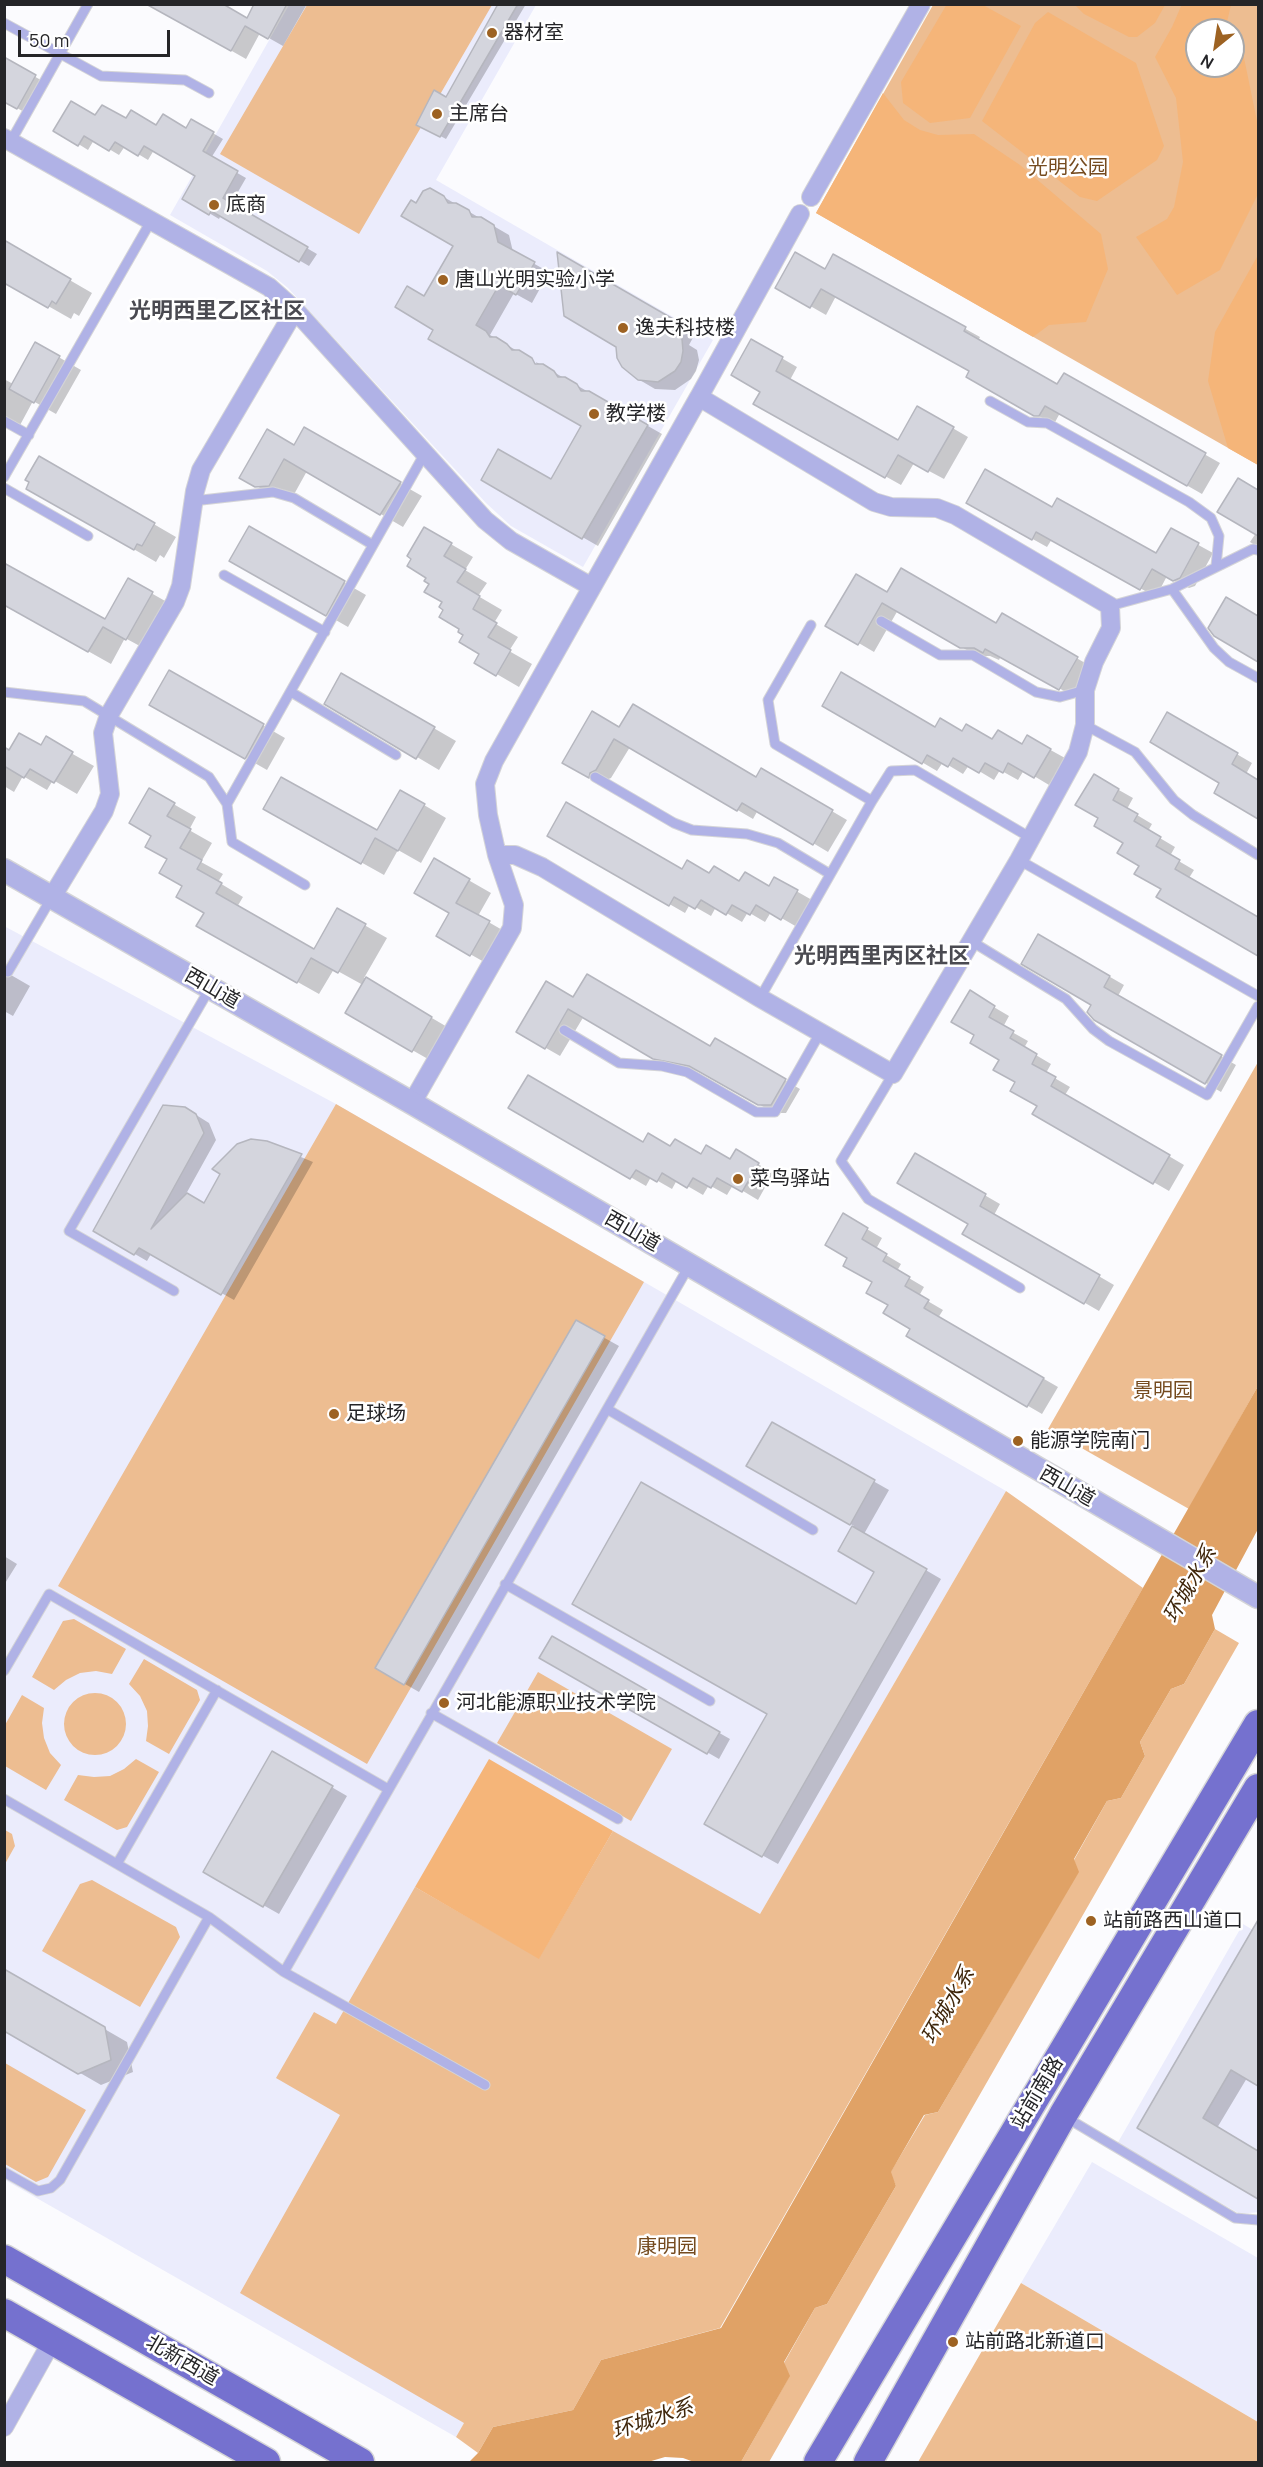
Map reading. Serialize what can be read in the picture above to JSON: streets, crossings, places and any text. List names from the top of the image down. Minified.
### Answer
{"streets":{"main road":["站前南路","北新西道"],"street":["西山道"]},"districts":["光明西里乙区社区","光明西里丙区社区"],"water":["环城水系"],"parks":["光明公园","景明园","康明园"],"places":["器材室","主席台","底商","唐山光明实验小学","逸夫科技楼","教学楼","菜鸟驿站","足球场","能源学院南门","河北能源职业技术学院","站前路西山道口","站前路北新道口"],"scale_bar":"50 m","north":"bottom left"}
